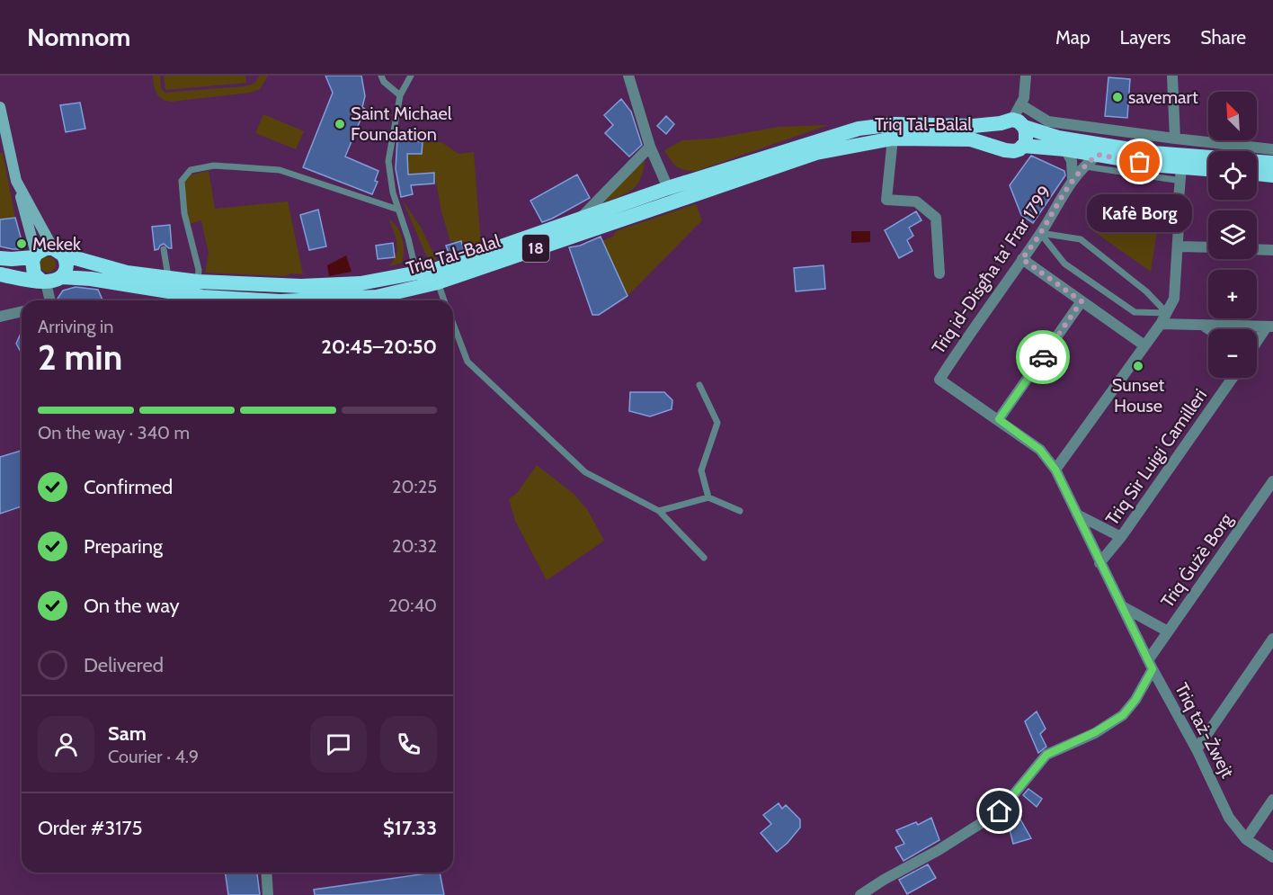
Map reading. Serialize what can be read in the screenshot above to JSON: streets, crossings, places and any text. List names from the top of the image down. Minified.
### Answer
{"streets":{"highway":["Triq Tal-Balal","18"],"street":["Triq id-Disgħa ta' Frar 1799","Triq Sir Luigi Camilleri","Triq Ġużè Borg","Triq taż-Żwejt"]},"crossings":[["Triq Tal-Balal","Triq id-Disgħa ta' Frar 1799"],["Triq id-Disgħa ta' Frar 1799","Triq taż-Żwejt"],["Triq Sir Luigi Camilleri","Triq taż-Żwejt"],["Triq Ġużè Borg","Triq taż-Żwejt"]],"places":["savemart","Saint Michael Foundation","Kafè Borg","Mekek","Sunset House"],"north":"top left","page":{"header":"Nomnom","nav":["Map","Layers","Share"],"map_buttons":["+","−"],"bubble":"Kafè Borg","heading":["2 min","Arriving in","20:45–20:50"],"panel":["Sam","Courier · 4.9","Order #3175","$17.33"],"bar":"On the way · 340 m","list":[["Confirmed","20:25"],["Preparing","20:32"],["On the way","20:40"],"Delivered"]}}
